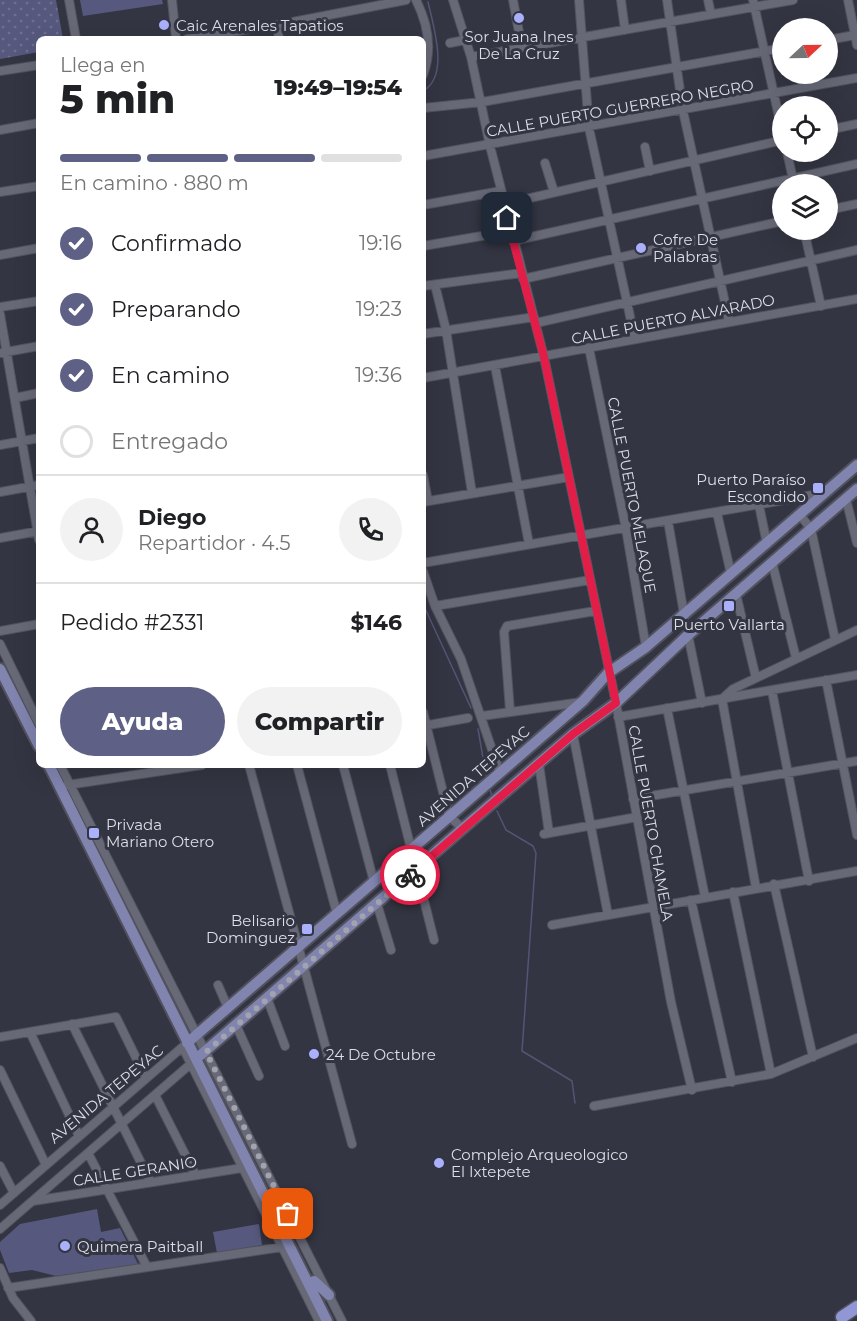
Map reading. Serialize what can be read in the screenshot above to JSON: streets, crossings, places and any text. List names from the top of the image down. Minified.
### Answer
{"streets":{"main road":["AVENIDA TEPEYAC"],"street":["CALLE PUERTO GUERRERO NEGRO","CALLE PUERTO ALVARADO","CALLE PUERTO MELAQUE","CALLE PUERTO CHAMELA","CALLE GERANIO"]},"crossings":[["CALLE PUERTO GUERRERO NEGRO","CALLE PUERTO CHAMELA"],["CALLE PUERTO ALVARADO","CALLE PUERTO MELAQUE"],["CALLE PUERTO ALVARADO","CALLE PUERTO CHAMELA"],["CALLE PUERTO MELAQUE","AVENIDA TEPEYAC"],["AVENIDA TEPEYAC","CALLE PUERTO CHAMELA"]],"places":{"other":["Sor Juana Ines De La Cruz","Caic Arenales Tapatios","Cofre De Palabras","24 De Octubre","Complejo Arqueologico El Ixtepete","Quimera Paitball"],"transit":["Puerto Paraíso Escondido","Puerto Vallarta","Privada Mariano Otero","Belisario Dominguez"]},"north":"right","page":{"heading":["5 min","Llega en","19:49–19:54"],"panel":["Diego","Repartidor · 4.5","Pedido #2331","$146"],"bar":"En camino · 880 m","list":[["Confirmado","19:16"],["Preparando","19:23"],["En camino","19:36"],"Entregado"],"buttons":["Ayuda","Compartir"]}}
